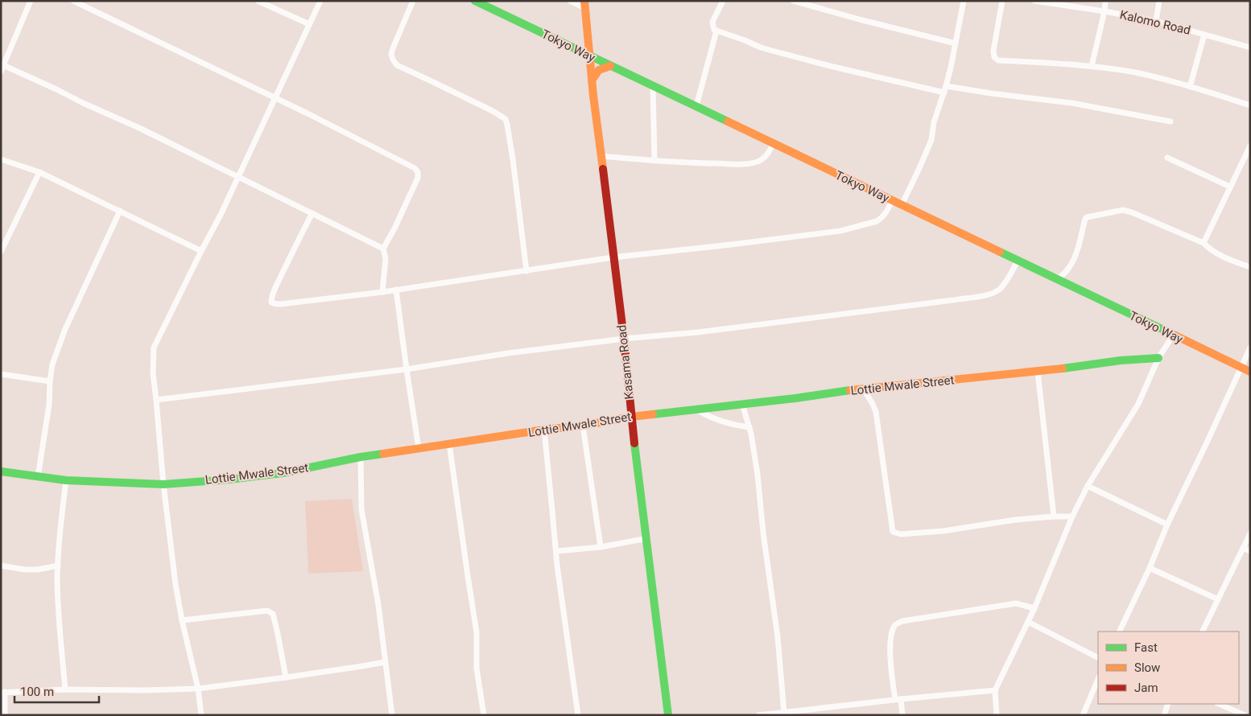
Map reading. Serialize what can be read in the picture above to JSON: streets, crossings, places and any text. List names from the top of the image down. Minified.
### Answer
{"streets":{"street":["Kalomo Road","Tokyo Way","Kasama Road","Lottie Mwale Street"]},"crossings":[["Tokyo Way","Kasama Road"],["Kasama Road","Lottie Mwale Street"]],"legend":["Fast","Slow","Jam"],"scale_bar":"100 m"}
